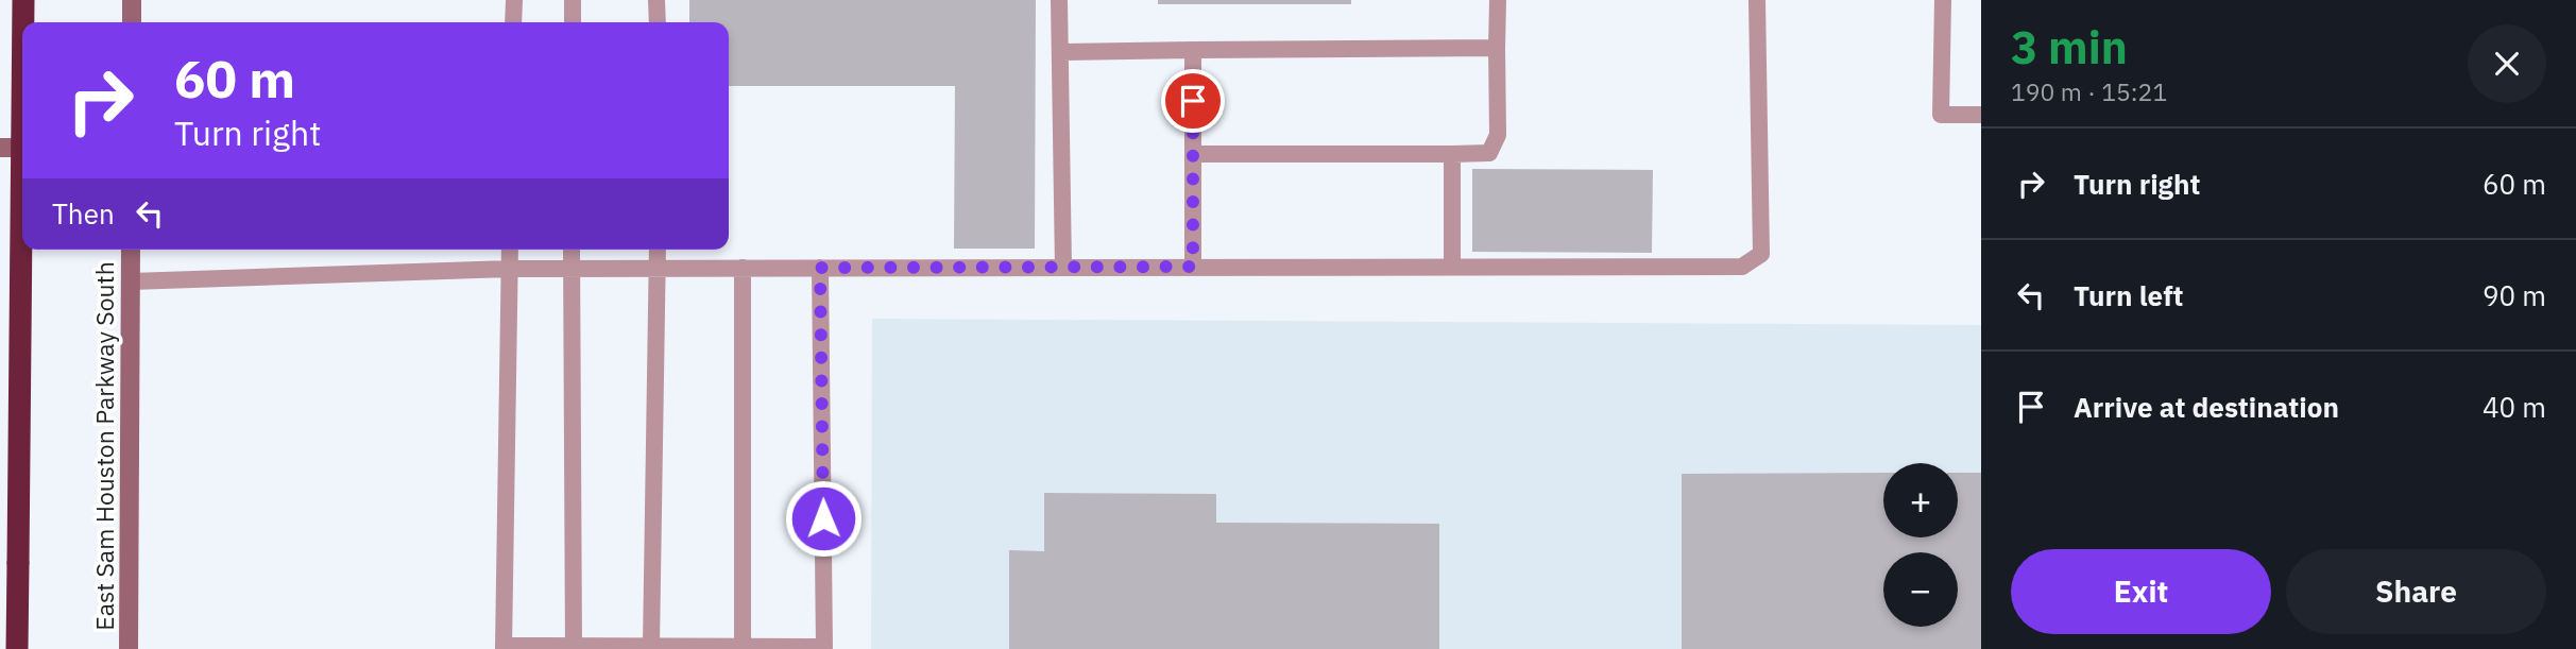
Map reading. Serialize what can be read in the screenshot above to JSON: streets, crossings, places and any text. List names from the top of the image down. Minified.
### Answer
{"streets":{"main road":["East Sam Houston Parkway South"]},"page":{"heading":["3 min","190 m · 15:21"],"turn":["60 m","Turn right"],"list":[{"name":"Turn right","value":"60 m"},{"name":"Turn left","value":"90 m"},{"name":"Arrive at destination","value":"40 m"}],"then":"Then","map_buttons":["+","−"],"buttons":["Exit","Share"]}}
